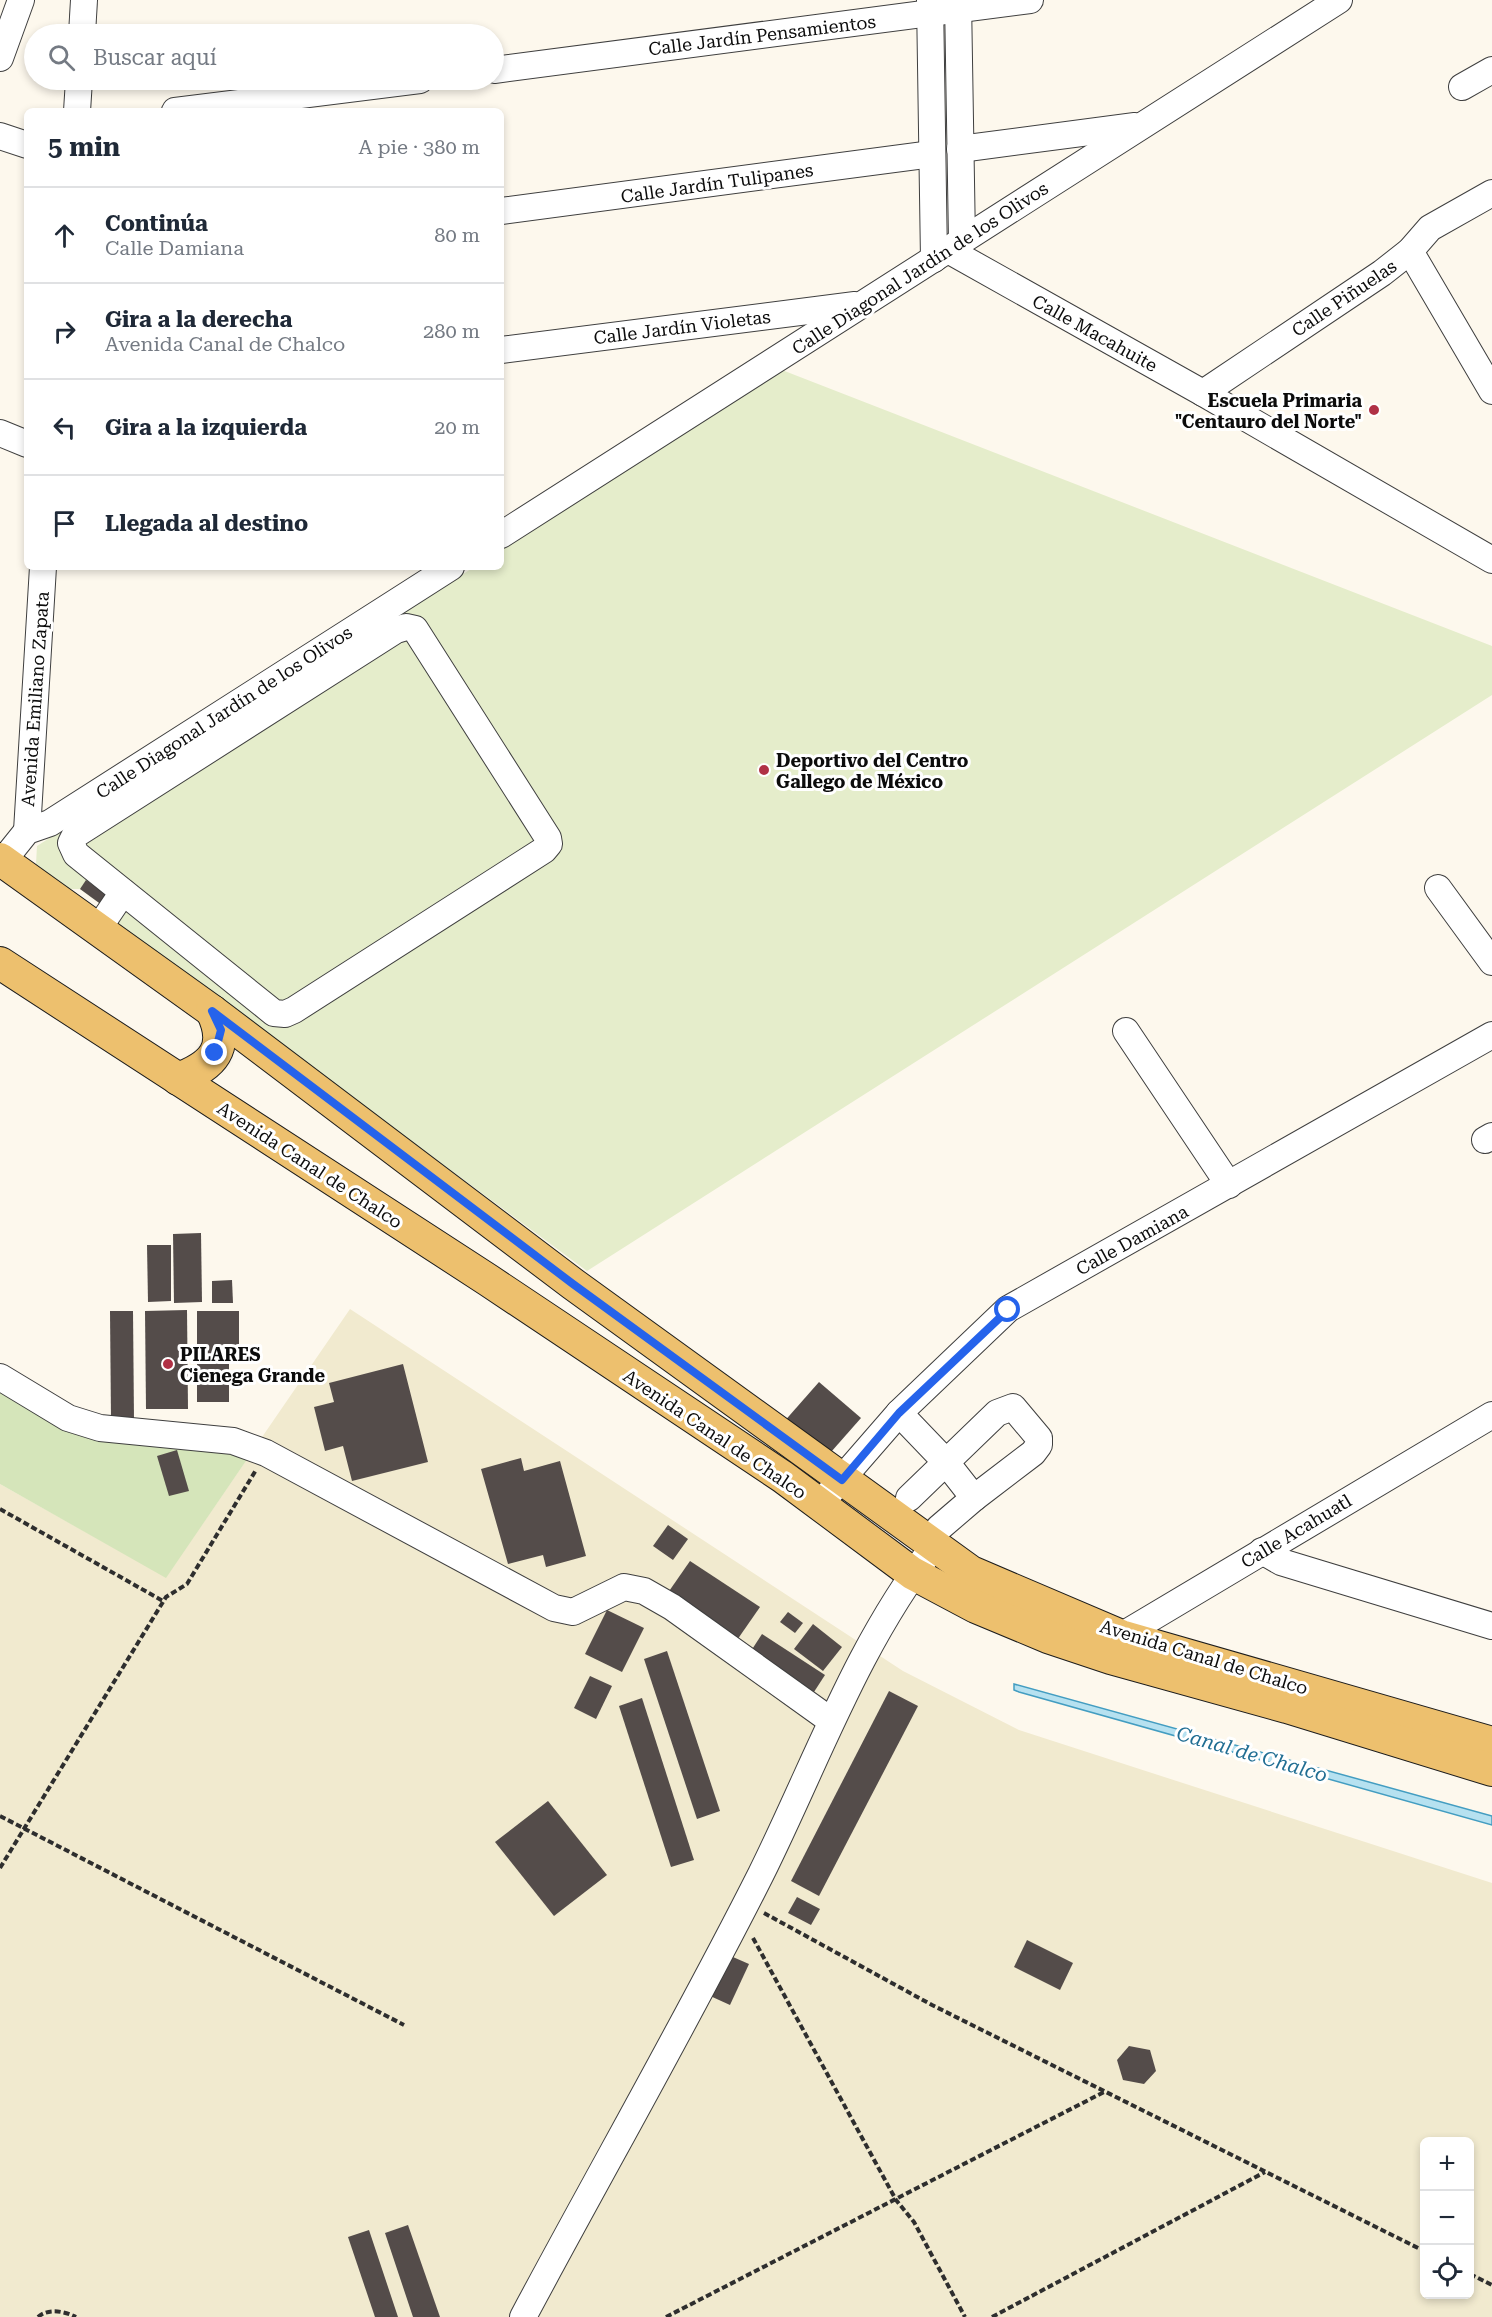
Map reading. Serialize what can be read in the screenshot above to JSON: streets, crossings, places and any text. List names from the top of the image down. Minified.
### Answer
{"streets":{"main road":["Avenida Canal de Chalco"],"street":["Calle Jardín Pensamientos","Calle Jardín Tulipanes","Calle Diagonal Jardín de los Olivos","Calle Piñuelas","Calle Jardín Violetas","Calle Macahuite","Avenida Emiliano Zapata","Calle Damiana","Calle Acahuatl"]},"crossings":[["Calle Diagonal Jardín de los Olivos","Calle Jardín Violetas"],["Calle Diagonal Jardín de los Olivos","Calle Macahuite"],["Calle Diagonal Jardín de los Olivos","Avenida Emiliano Zapata"],["Calle Piñuelas","Calle Macahuite"],["Avenida Canal de Chalco","Calle Damiana"],["Avenida Canal de Chalco","Calle Acahuatl"]],"water":["Canal de Chalco"],"places":["Escuela Primaria \"Centauro del Norte\"","Deportivo del Centro Gallego de México","PILARES Cienega Grande"],"page":{"search":"Buscar aquí","heading":["5 min","A pie · 380 m"],"list":[["Continúa","Calle Damiana","80 m"],["Gira a la derecha","Avenida Canal de Chalco","280 m"],["Gira a la izquierda","20 m"],"Llegada al destino"],"map_buttons":["+","−"]}}
